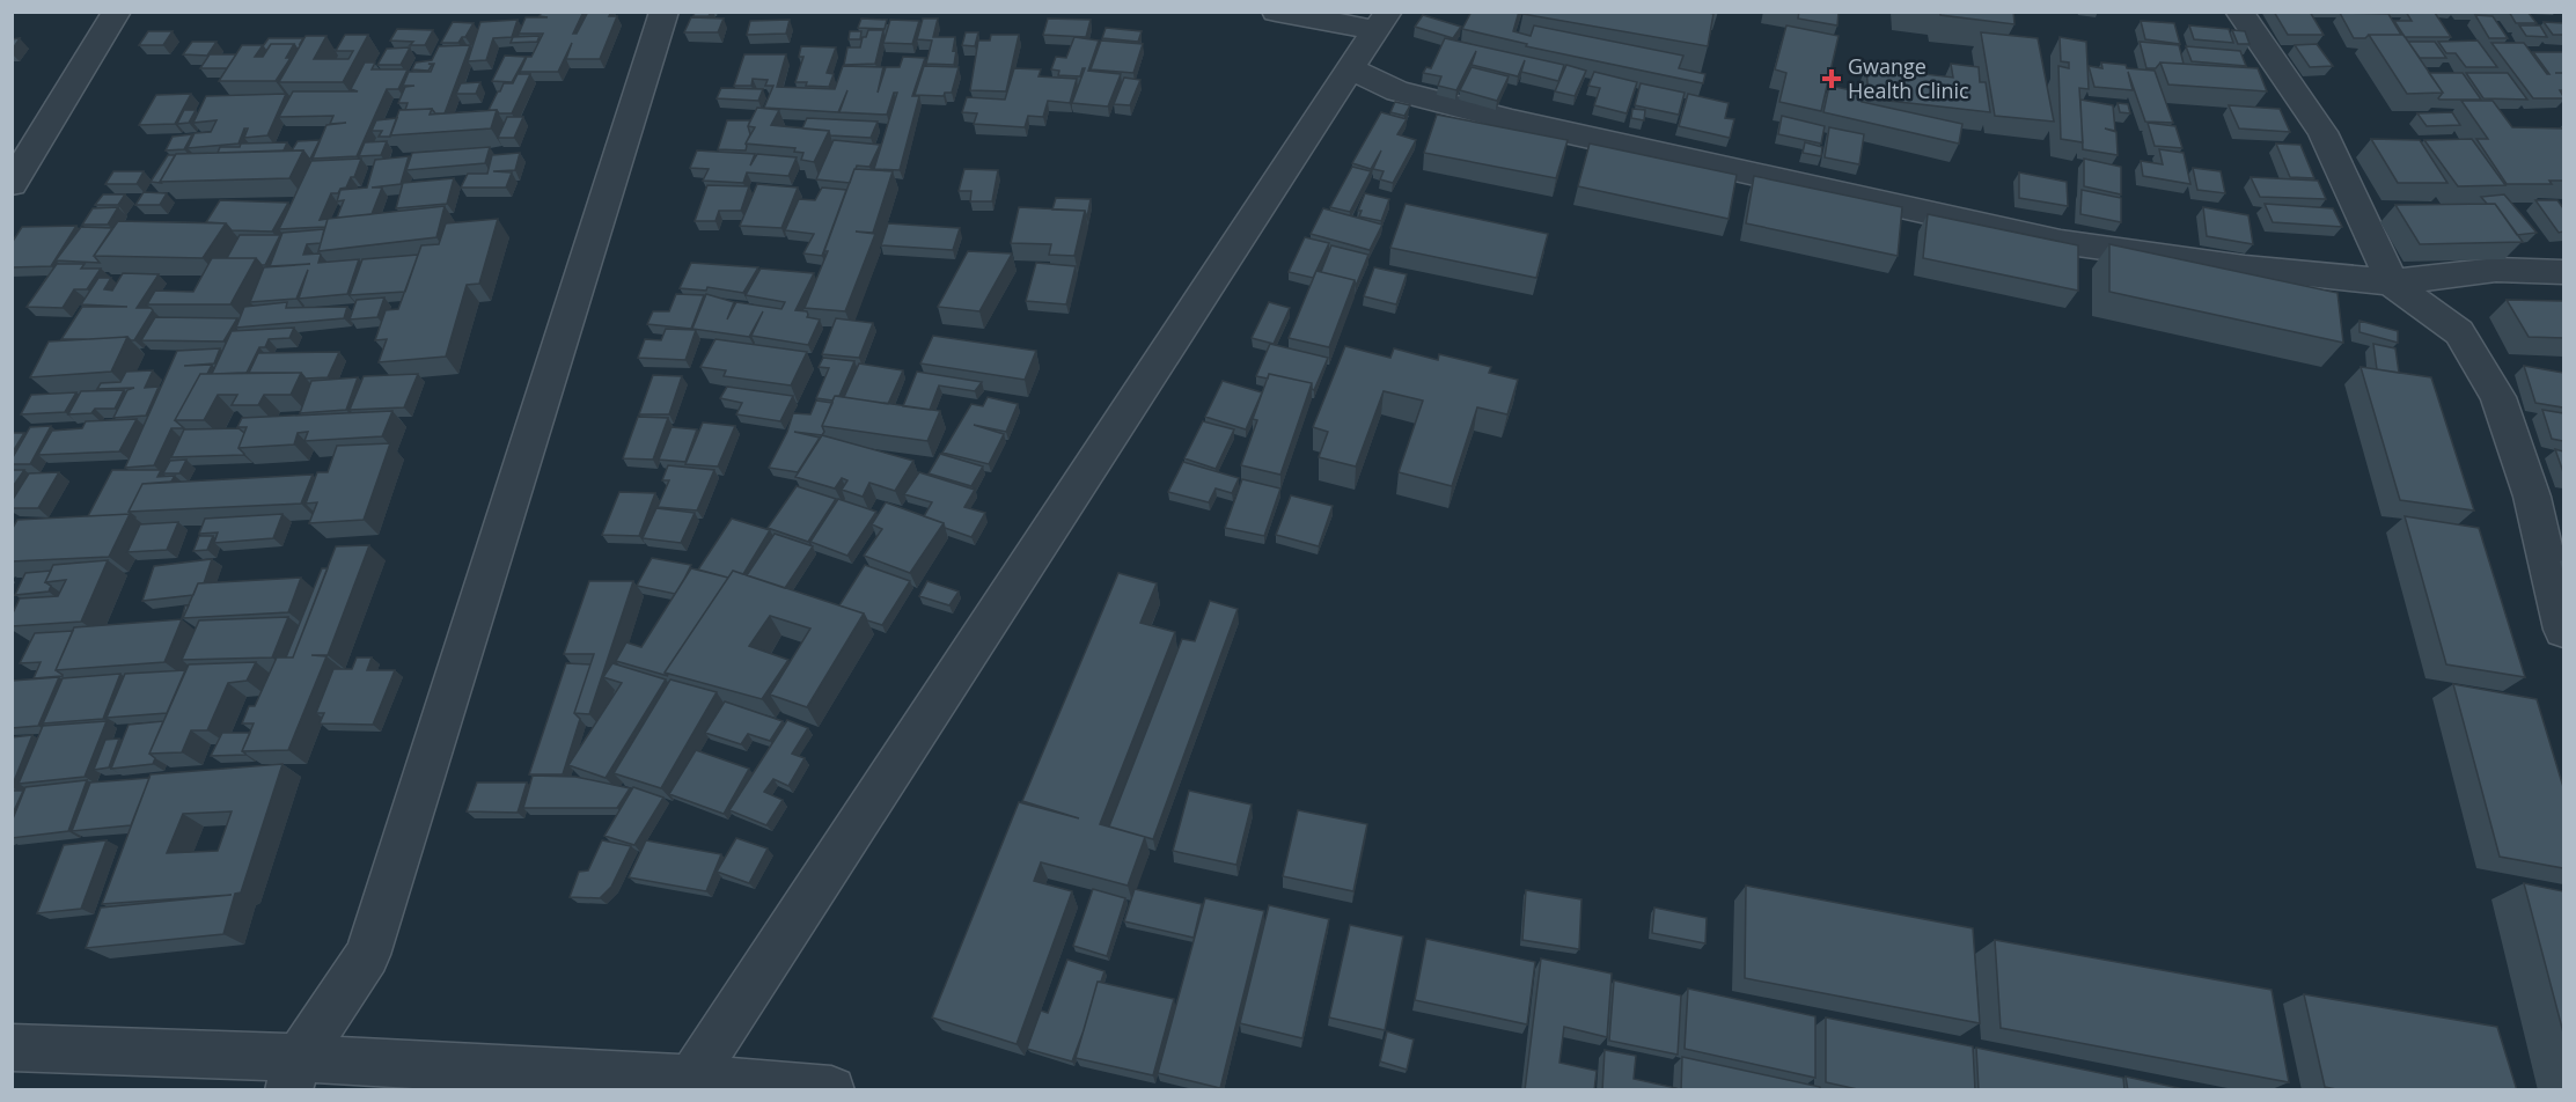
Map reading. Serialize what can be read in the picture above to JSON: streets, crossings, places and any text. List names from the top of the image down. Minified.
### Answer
{"places":{"health":["Gwange Health Clinic"]}}
